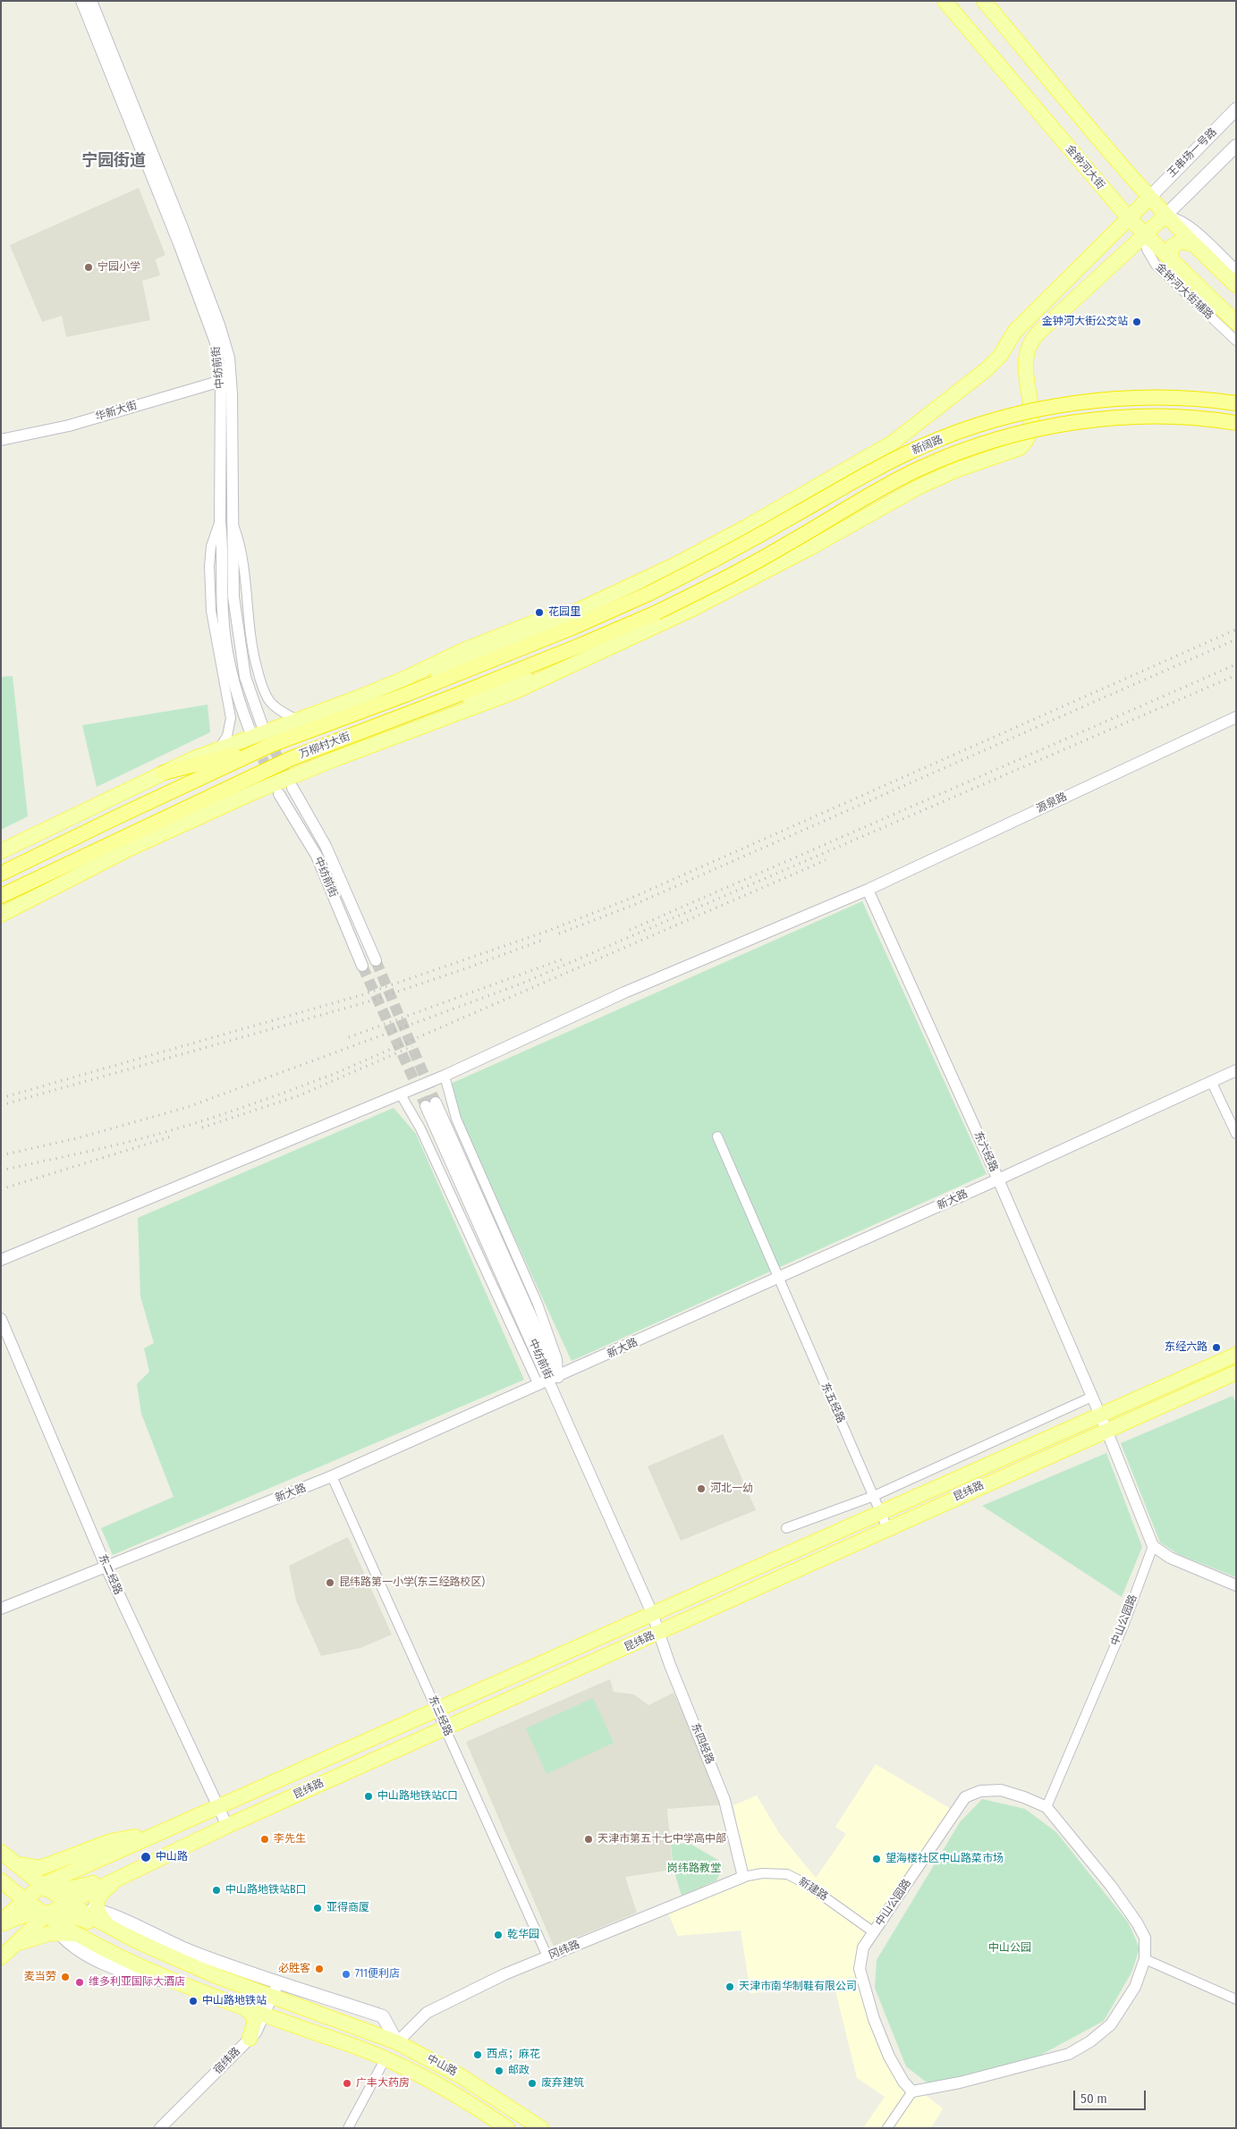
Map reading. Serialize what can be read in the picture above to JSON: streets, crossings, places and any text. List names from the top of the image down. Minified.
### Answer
{"streets":{"highway":["新阔路","万柳村大街"],"main road":["王串场一号路","金钟河大街","昆纬路","中山路"],"street":["金钟河大街辅路","中纺前街","华新大街","源泉路","东六经路","新大路","东五经路","东二经路","中山公园路","东三经路","东四经路","新建路","冈纬路","宿纬路"]},"crossings":[["金钟河大街","金钟河大街辅路"],["中纺前街","华新大街"],["中纺前街","新大路"],["中纺前街","昆纬路"],["中纺前街","东四经路"],["新阔路","万柳村大街"],["源泉路","东六经路"],["东六经路","新大路"],["东六经路","昆纬路"],["东六经路","中山公园路"],["新大路","东五经路"],["新大路","东二经路"],["新大路","东三经路"],["东五经路","昆纬路"],["昆纬路","东二经路"],["昆纬路","东三经路"],["昆纬路","东四经路"],["昆纬路","中山路"],["中山公园路","新建路"],["东三经路","冈纬路"],["东四经路","新建路"],["东四经路","冈纬路"],["新建路","冈纬路"],["冈纬路","中山路"],["宿纬路","中山路"]],"districts":["宁园街道"],"parks":["岗纬路教堂","中山公园"],"places":["宁园小学","金钟河大街公交站","花园里","东经六路","河北一幼","昆纬路第一小学(东三经路校区)","中山路地铁站C口","李先生","天津市第五十七中学高中部","中山路","望海楼社区中山路菜市场","中山路地铁站B口","亚得商厦","乾华园","必胜客","711便利店","麦当劳","维多利亚国际大酒店","天津市南华制鞋有限公司","中山路地铁站","西点；麻花","邮政","广丰大药房","废弃建筑"],"scale_bar":"50 m"}
